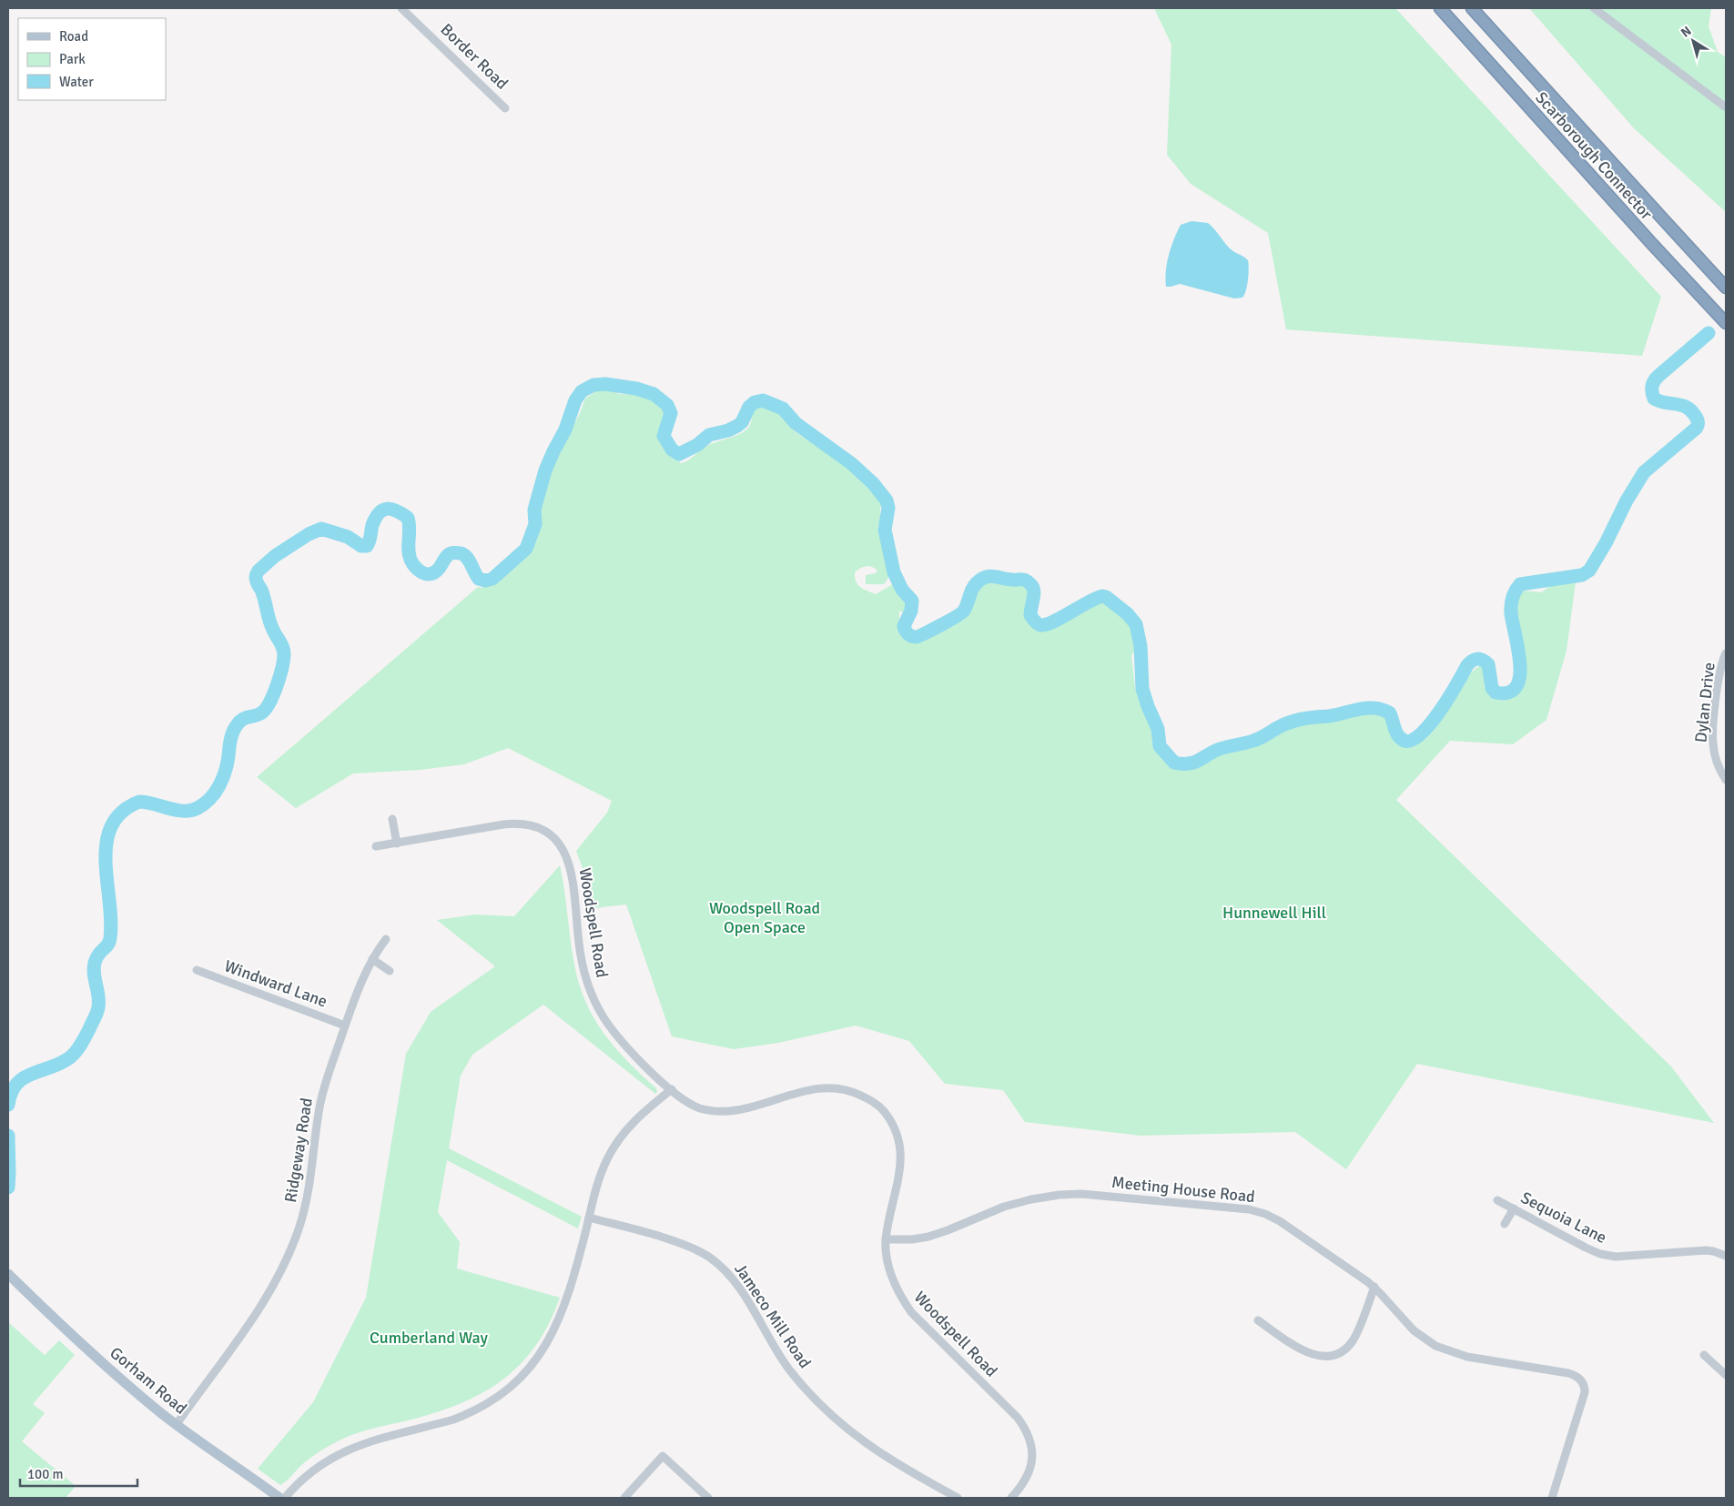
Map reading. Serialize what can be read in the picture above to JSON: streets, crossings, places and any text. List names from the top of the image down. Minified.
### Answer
{"streets":{"highway":["Scarborough Connector"],"main road":["Gorham Road"],"street":["Border Road","Dylan Drive","Woodspell Road","Windward Lane","Ridgeway Road","Meeting House Road","Sequoia Lane","Jameco Mill Road"]},"crossings":[["Woodspell Road","Meeting House Road"],["Windward Lane","Ridgeway Road"],["Ridgeway Road","Gorham Road"]],"parks":["Woodspell Road Open Space","Hunnewell Hill","Cumberland Way"],"legend":["Road","Park","Water"],"scale_bar":"100 m","north":"top left"}
